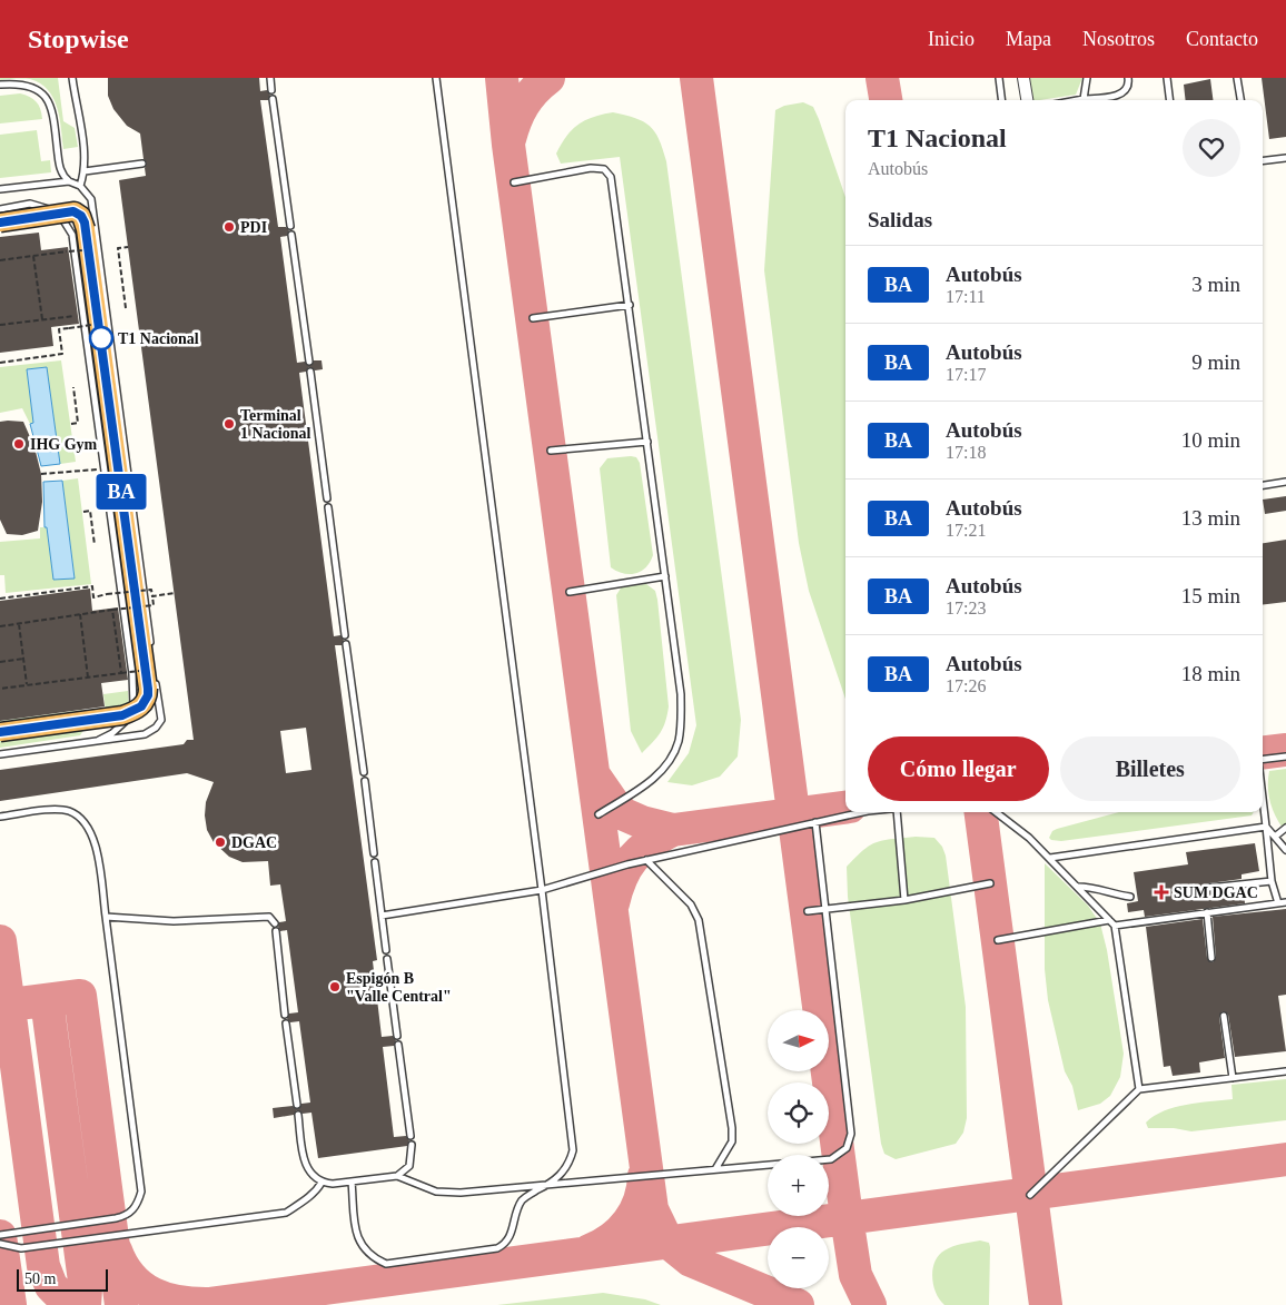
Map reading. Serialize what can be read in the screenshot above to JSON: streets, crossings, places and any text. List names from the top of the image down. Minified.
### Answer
{"places":{"other":["PDI","T1 Nacional","Terminal 1 Nacional","IHG Gym","DGAC","Espigón B \"Valle Central\""],"health":["SUM DGAC"]},"lines":["bus line BA"],"scale_bar":"50 m","north":"right","page":{"header":"Stopwise","nav":["Inicio","Mapa","Nosotros","Contacto"],"on_map":"BA","heading":[["T1 Nacional","Autobús"],"Salidas"],"list":[{"mark":"BA","name":"Autobús","note":"17:11","value":"3 min"},{"mark":"BA","name":"Autobús","note":"17:17","value":"9 min"},{"mark":"BA","name":"Autobús","note":"17:18","value":"10 min"},{"mark":"BA","name":"Autobús","note":"17:21","value":"13 min"},{"mark":"BA","name":"Autobús","note":"17:23","value":"15 min"},{"mark":"BA","name":"Autobús","note":"17:26","value":"18 min"}],"buttons":["Cómo llegar","Billetes"],"map_buttons":["+","−"],"scale":"50 m"}}
